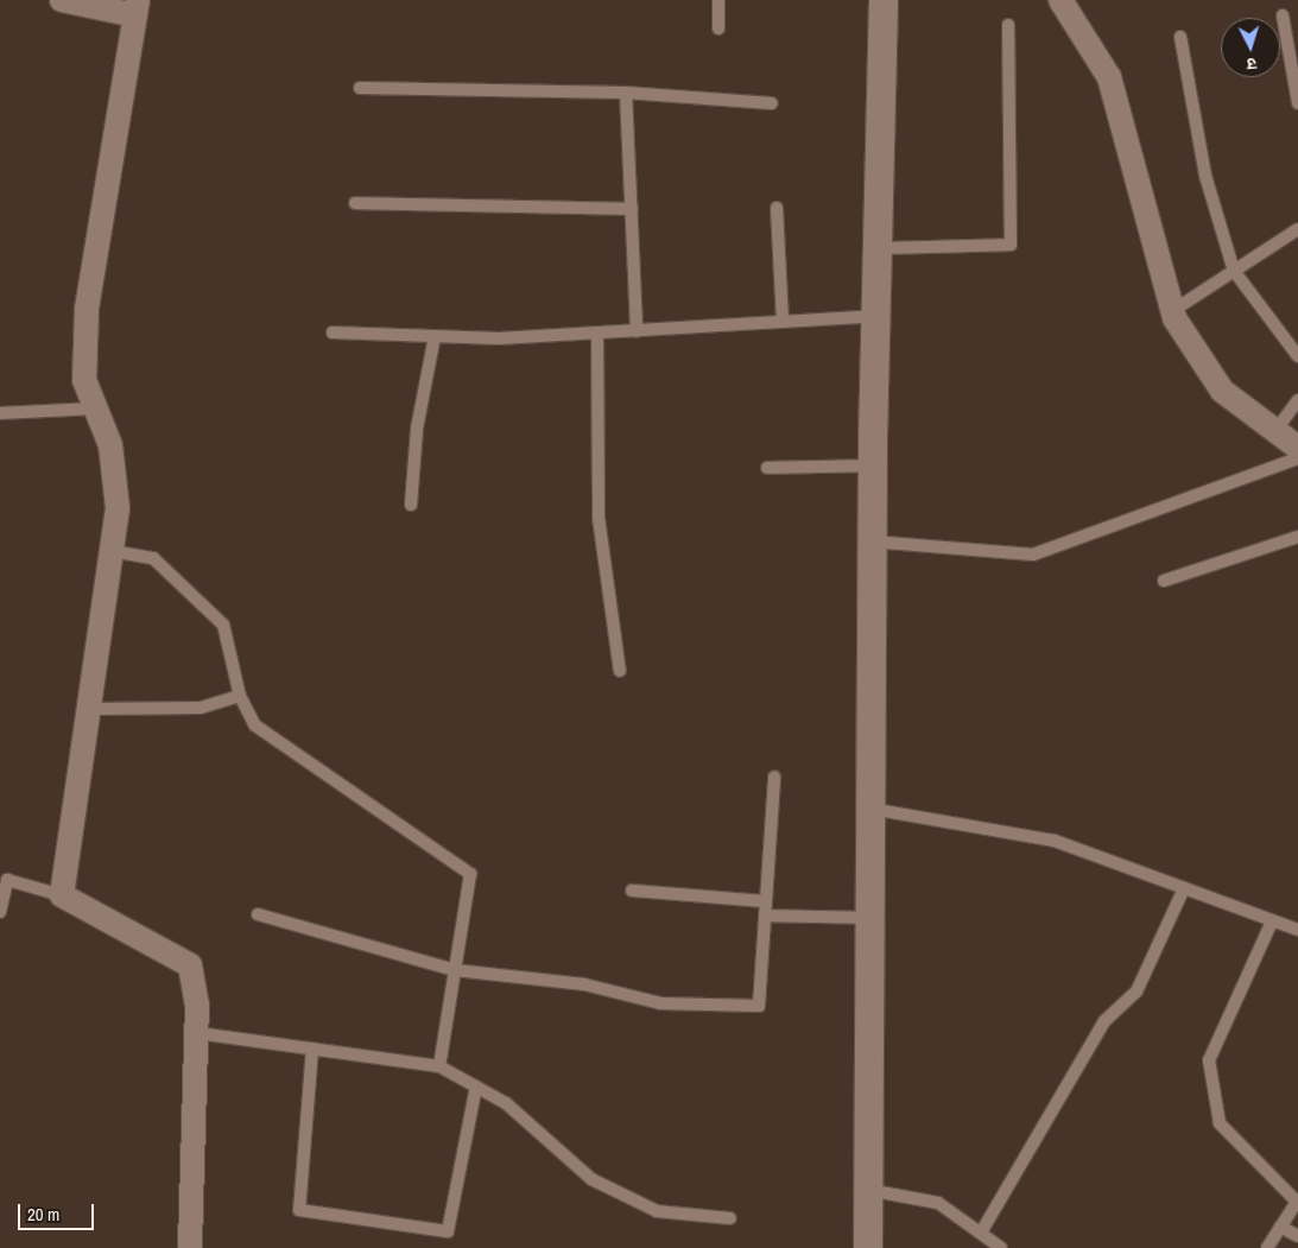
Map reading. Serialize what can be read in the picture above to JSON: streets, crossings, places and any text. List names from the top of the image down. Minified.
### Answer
{"scale_bar":"20 m","north":"bottom"}
